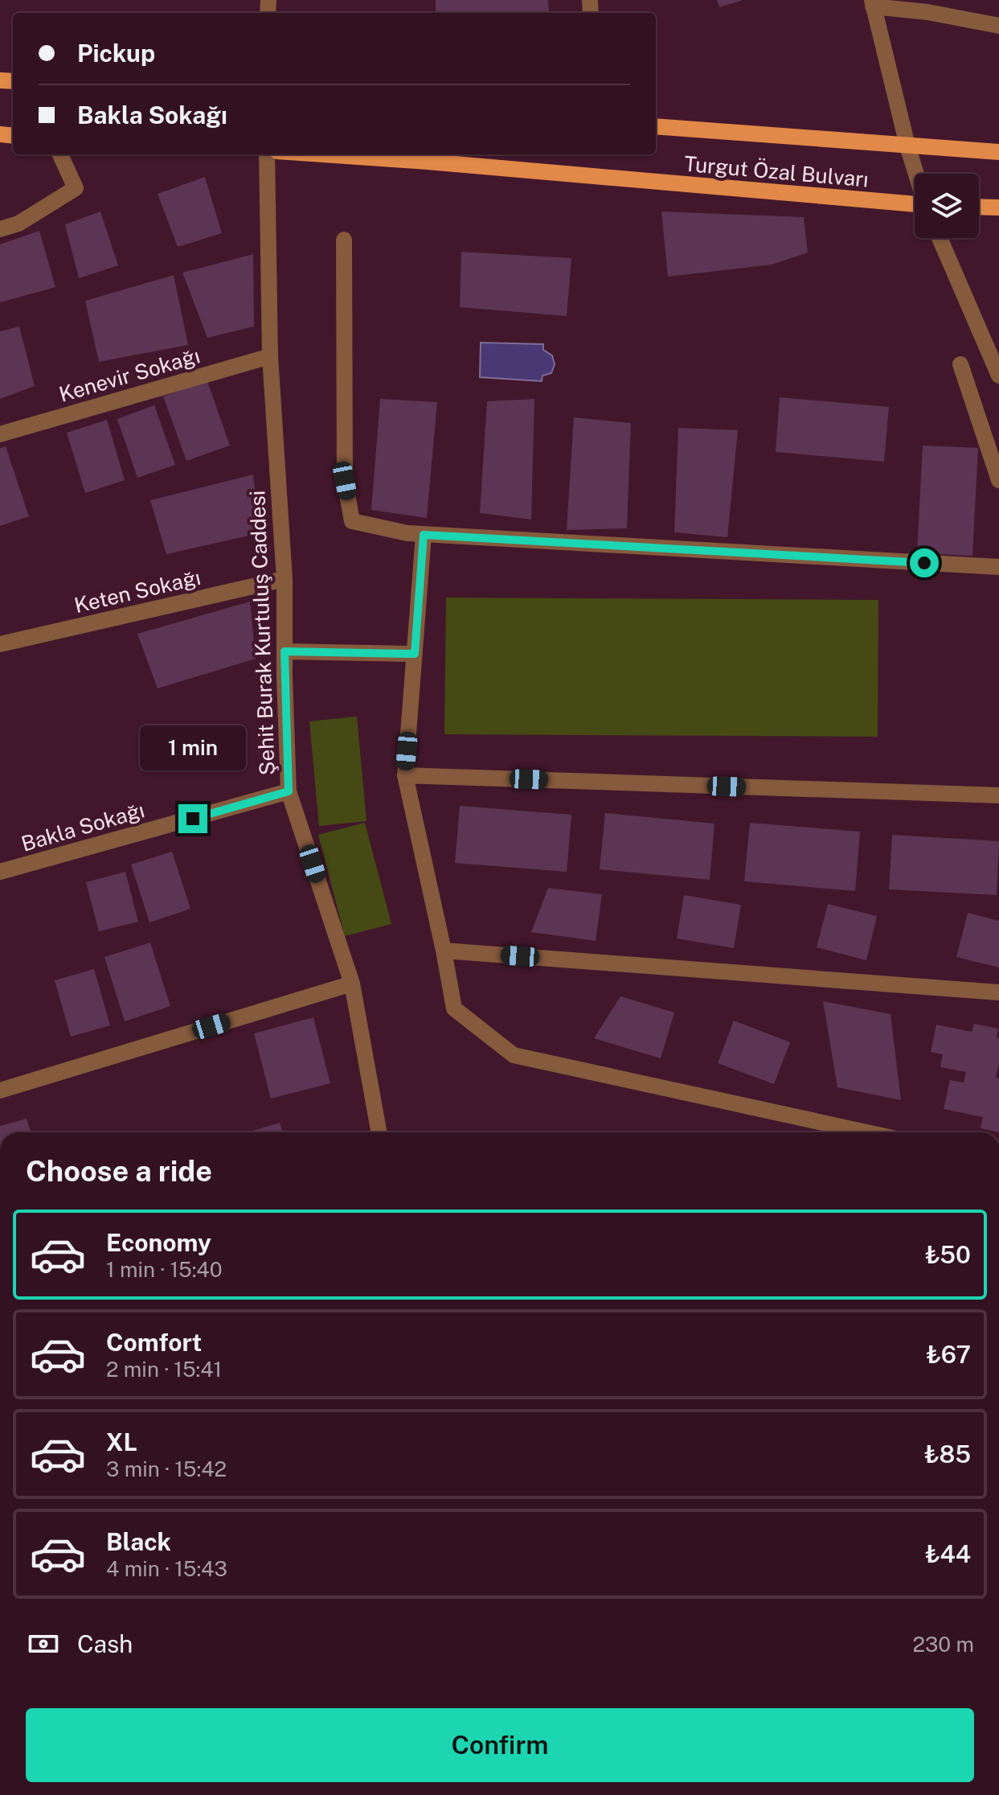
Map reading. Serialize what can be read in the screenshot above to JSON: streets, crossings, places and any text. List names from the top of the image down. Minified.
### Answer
{"streets":{"main road":["Turgut Özal Bulvarı"],"street":["Kenevir Sokağı","Keten Sokağı","Şehit Burak Kurtuluş Caddesi","Bakla Sokağı"]},"crossings":[["Kenevir Sokağı","Şehit Burak Kurtuluş Caddesi"],["Keten Sokağı","Şehit Burak Kurtuluş Caddesi"],["Şehit Burak Kurtuluş Caddesi","Bakla Sokağı"]],"page":{"banner":["Pickup","Bakla Sokağı"],"bubble":"1 min","heading":"Choose a ride","list":[{"name":"Economy","note":"1 min · 15:40","value":"₺50"},{"name":"Comfort","note":"2 min · 15:41","value":"₺67"},{"name":"XL","note":"3 min · 15:42","value":"₺85"},{"name":"Black","note":"4 min · 15:43","value":"₺44"}],"pay":["Cash","230 m"],"buttons":"Confirm"}}
